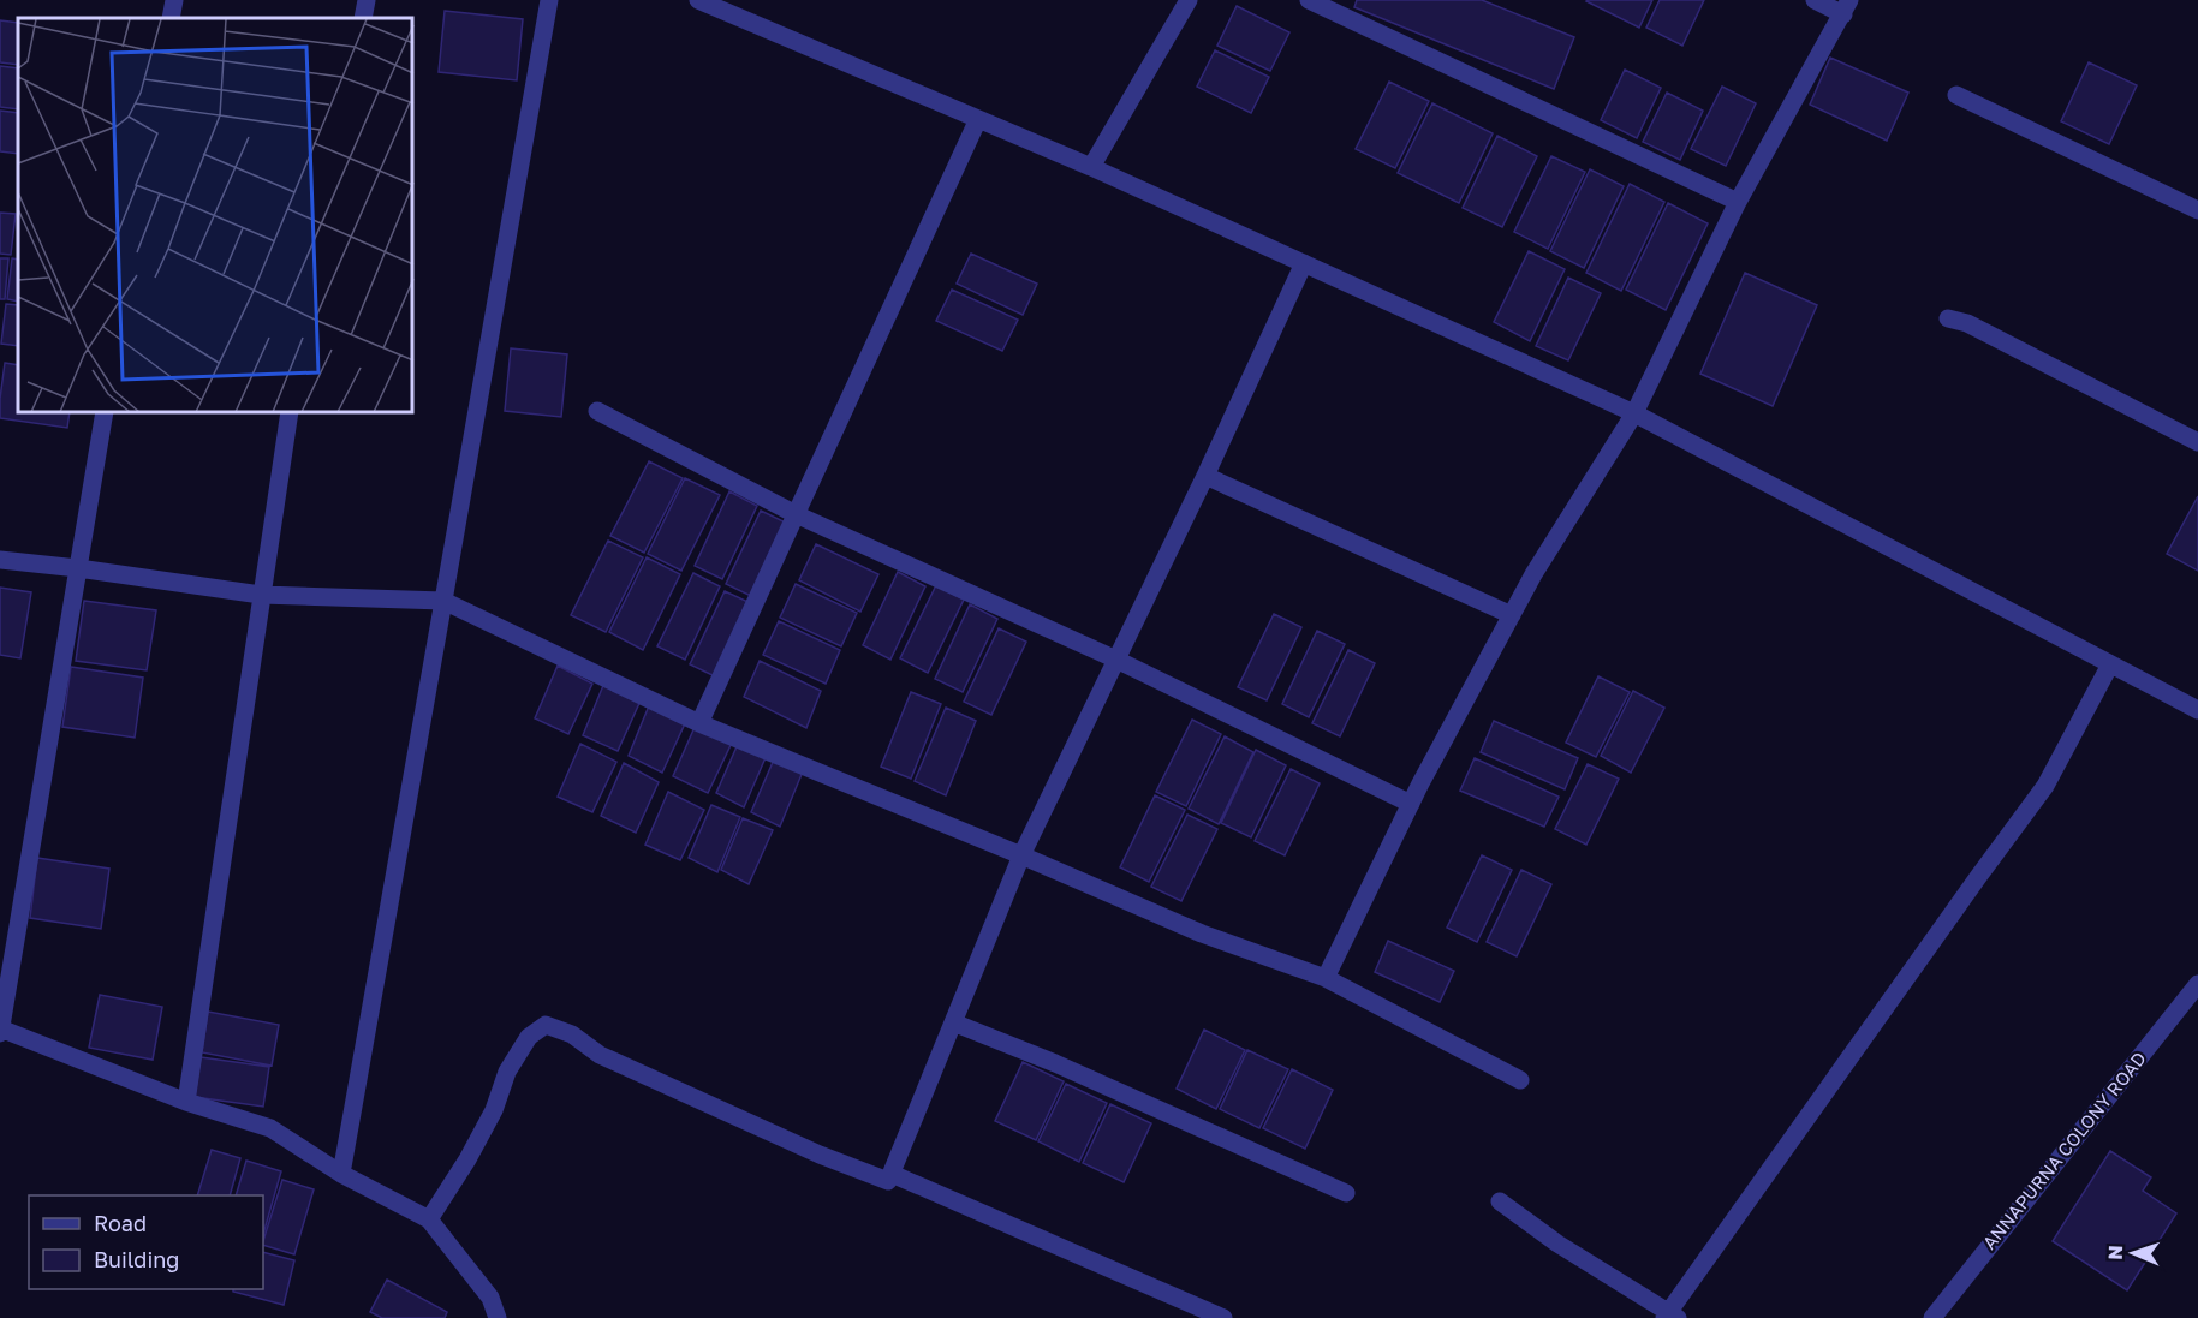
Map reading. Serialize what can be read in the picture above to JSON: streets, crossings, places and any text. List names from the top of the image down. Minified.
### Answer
{"streets":{"street":["ANNAPURNA COLONY ROAD"]},"legend":["Road","Building"],"north":"left"}
